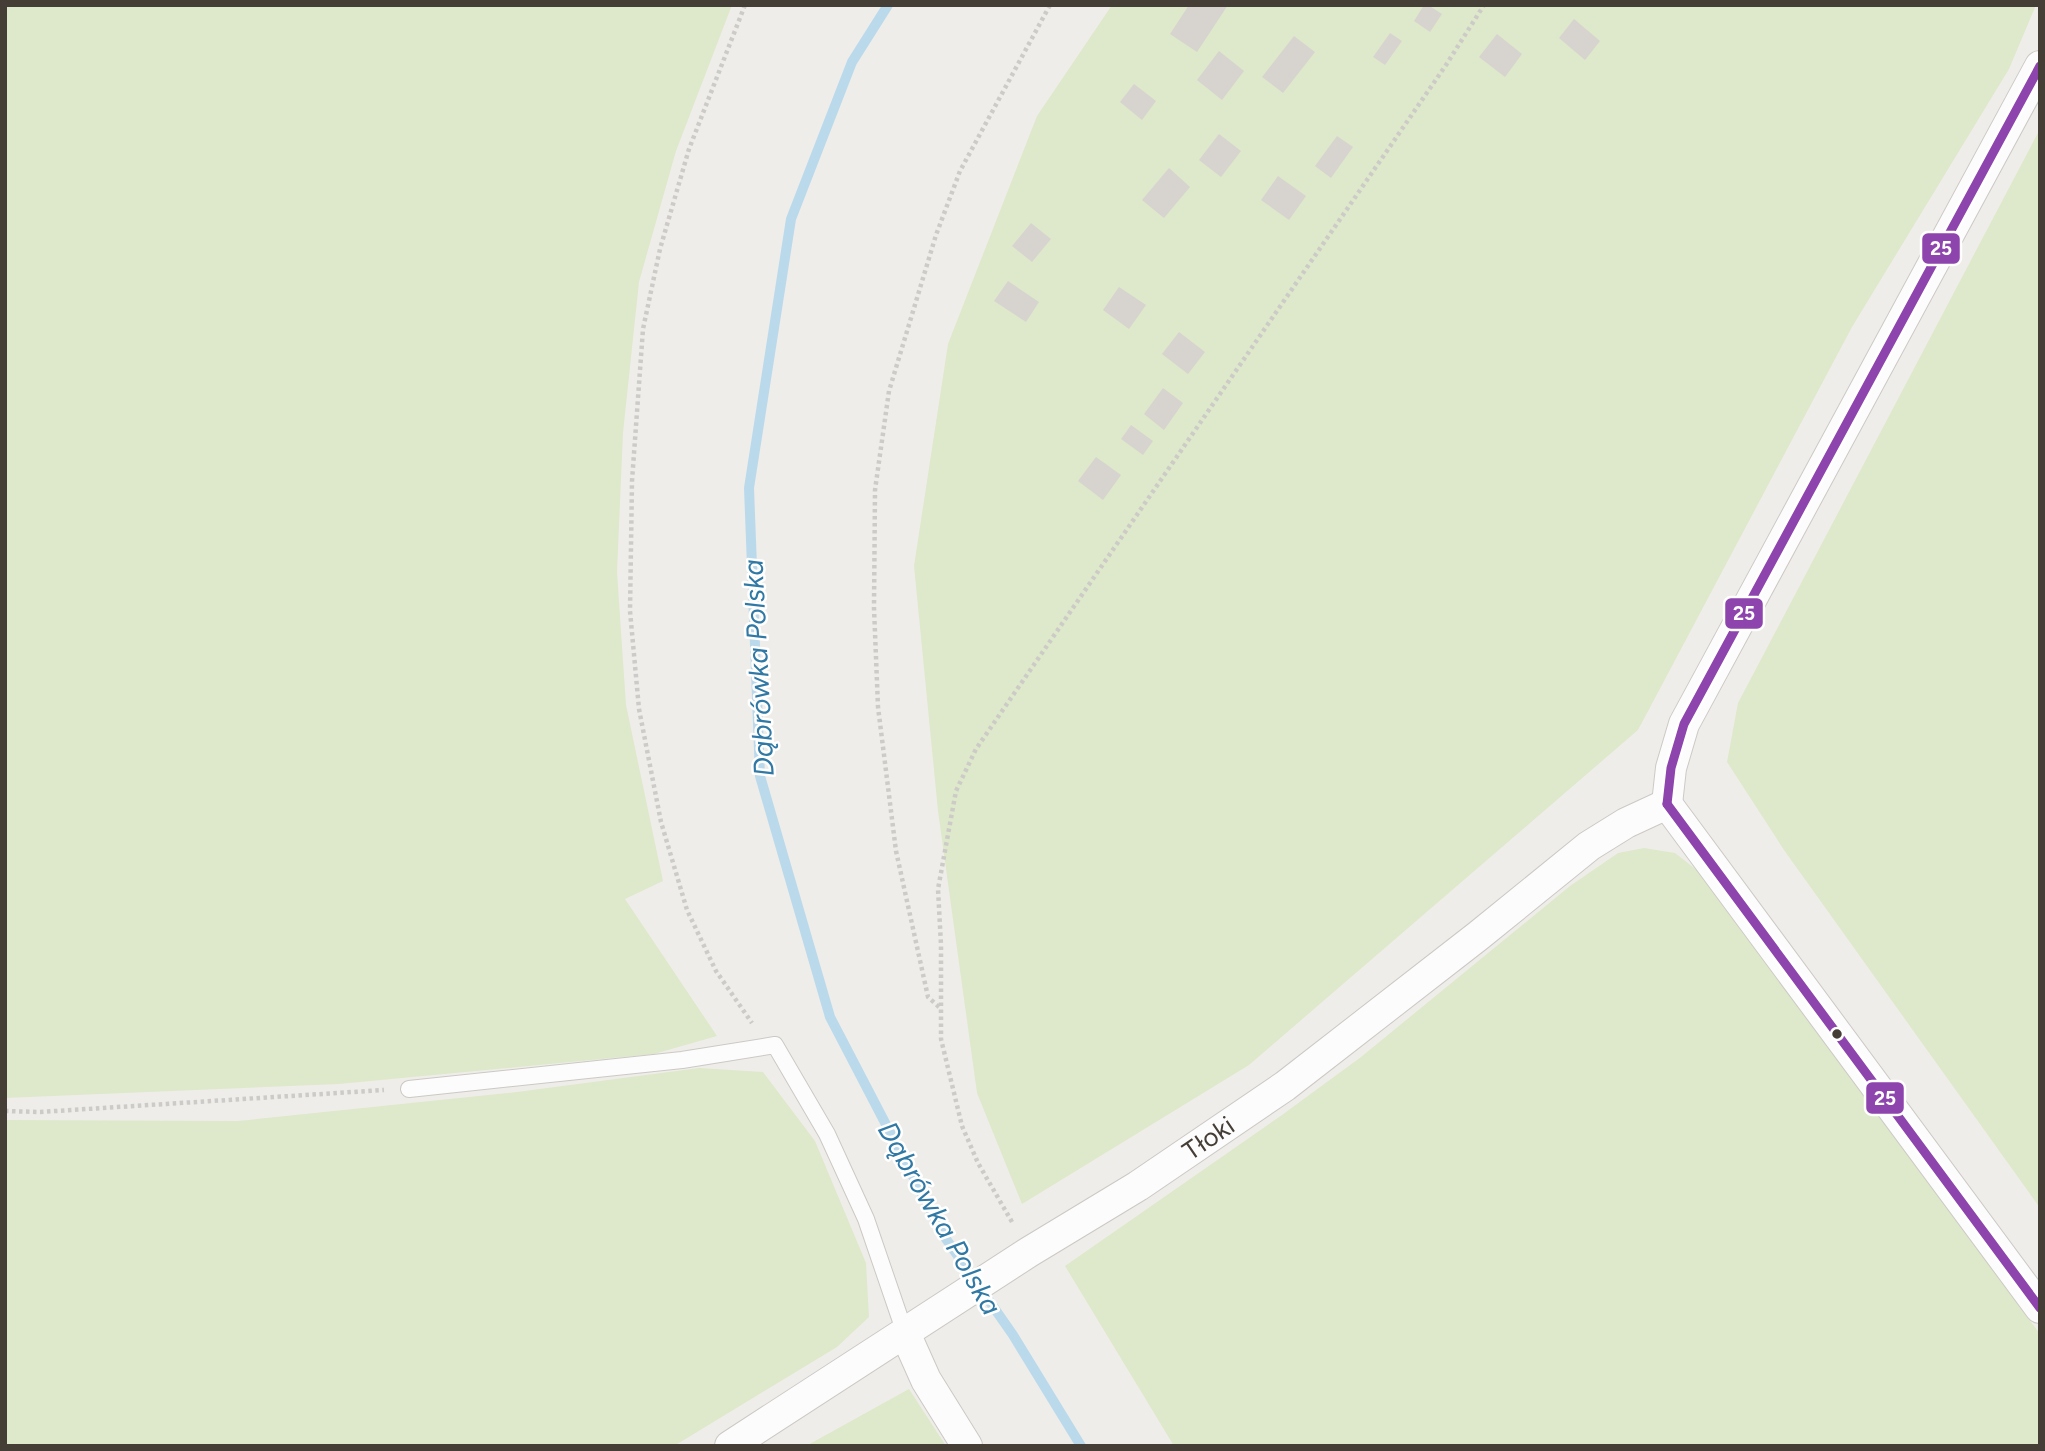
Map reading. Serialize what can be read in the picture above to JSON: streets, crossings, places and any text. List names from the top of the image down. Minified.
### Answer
{"streets":{"street":["Tłoki"]},"water":["Dąbrówka Polska"],"lines":["transit line 25"]}
